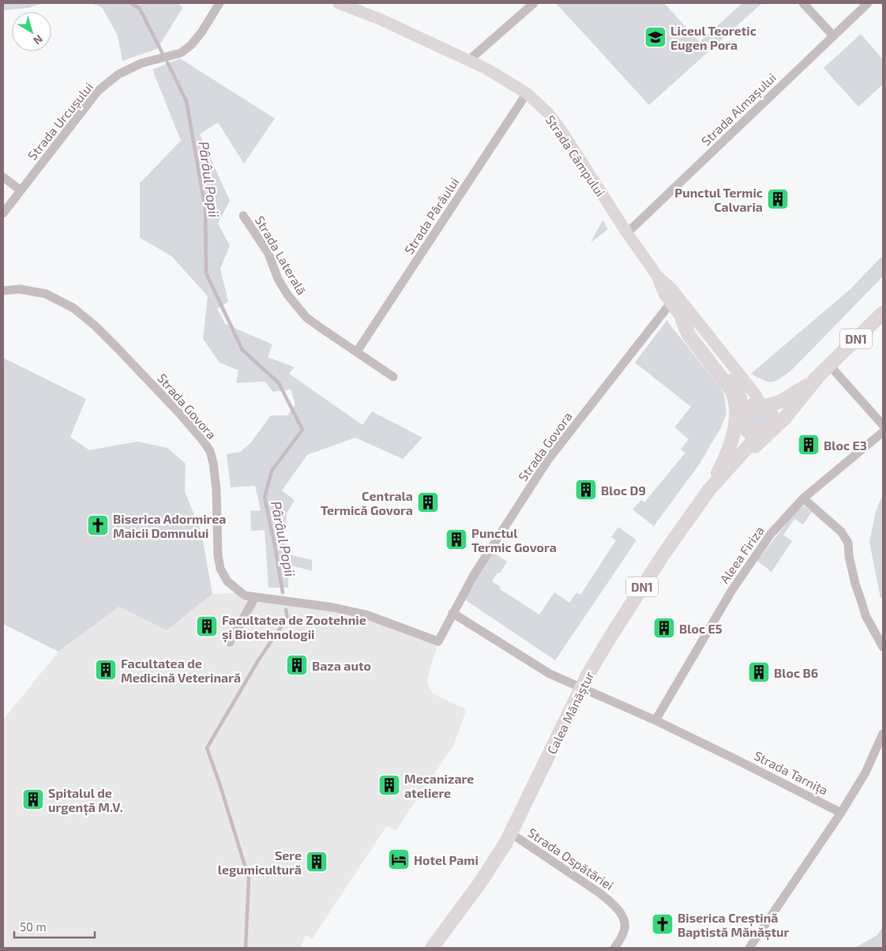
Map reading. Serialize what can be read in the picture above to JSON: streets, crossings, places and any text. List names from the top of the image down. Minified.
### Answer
{"streets":{"main road":["Strada Câmpului","DN1","Calea Mănăștur"],"street":["Strada Almașului","Strada Urcușului","Strada Pârâului","Strada Laterală","Strada Govora","Aleea Firiza","Strada Tarnița","Strada Ospătăriei"]},"crossings":[["Strada Almașului","Strada Câmpului"],["Strada Câmpului","Strada Pârâului"],["Strada Câmpului","Strada Govora"],["Strada Câmpului","Calea Mănăștur"],["Strada Pârâului","Strada Laterală"],["Aleea Firiza","Strada Tarnița"],["Calea Mănăștur","Strada Tarnița"],["Calea Mănăștur","Strada Ospătăriei"]],"water":["Pârâul Popii"],"places":{"school or university":["Liceul Teoretic Eugen Pora"],"building":["Punctul Termic Calvaria","Bloc E3","Bloc D9","Centrala Termică Govora","Punctul Termic Govora","Facultatea de Zootehnie și Biotehnologii","Bloc E5","Baza auto","Facultatea de Medicină Veterinară","Bloc B6","Mecanizare ateliere","Spitalul de urgență M.V.","Sere legumicultură"],"church":["Biserica Adormirea Maicii Domnului","Biserica Creștină Baptistă Mănăștur"],"hotel":["Hotel Pami"]},"scale_bar":"50 m","north":"bottom right"}
